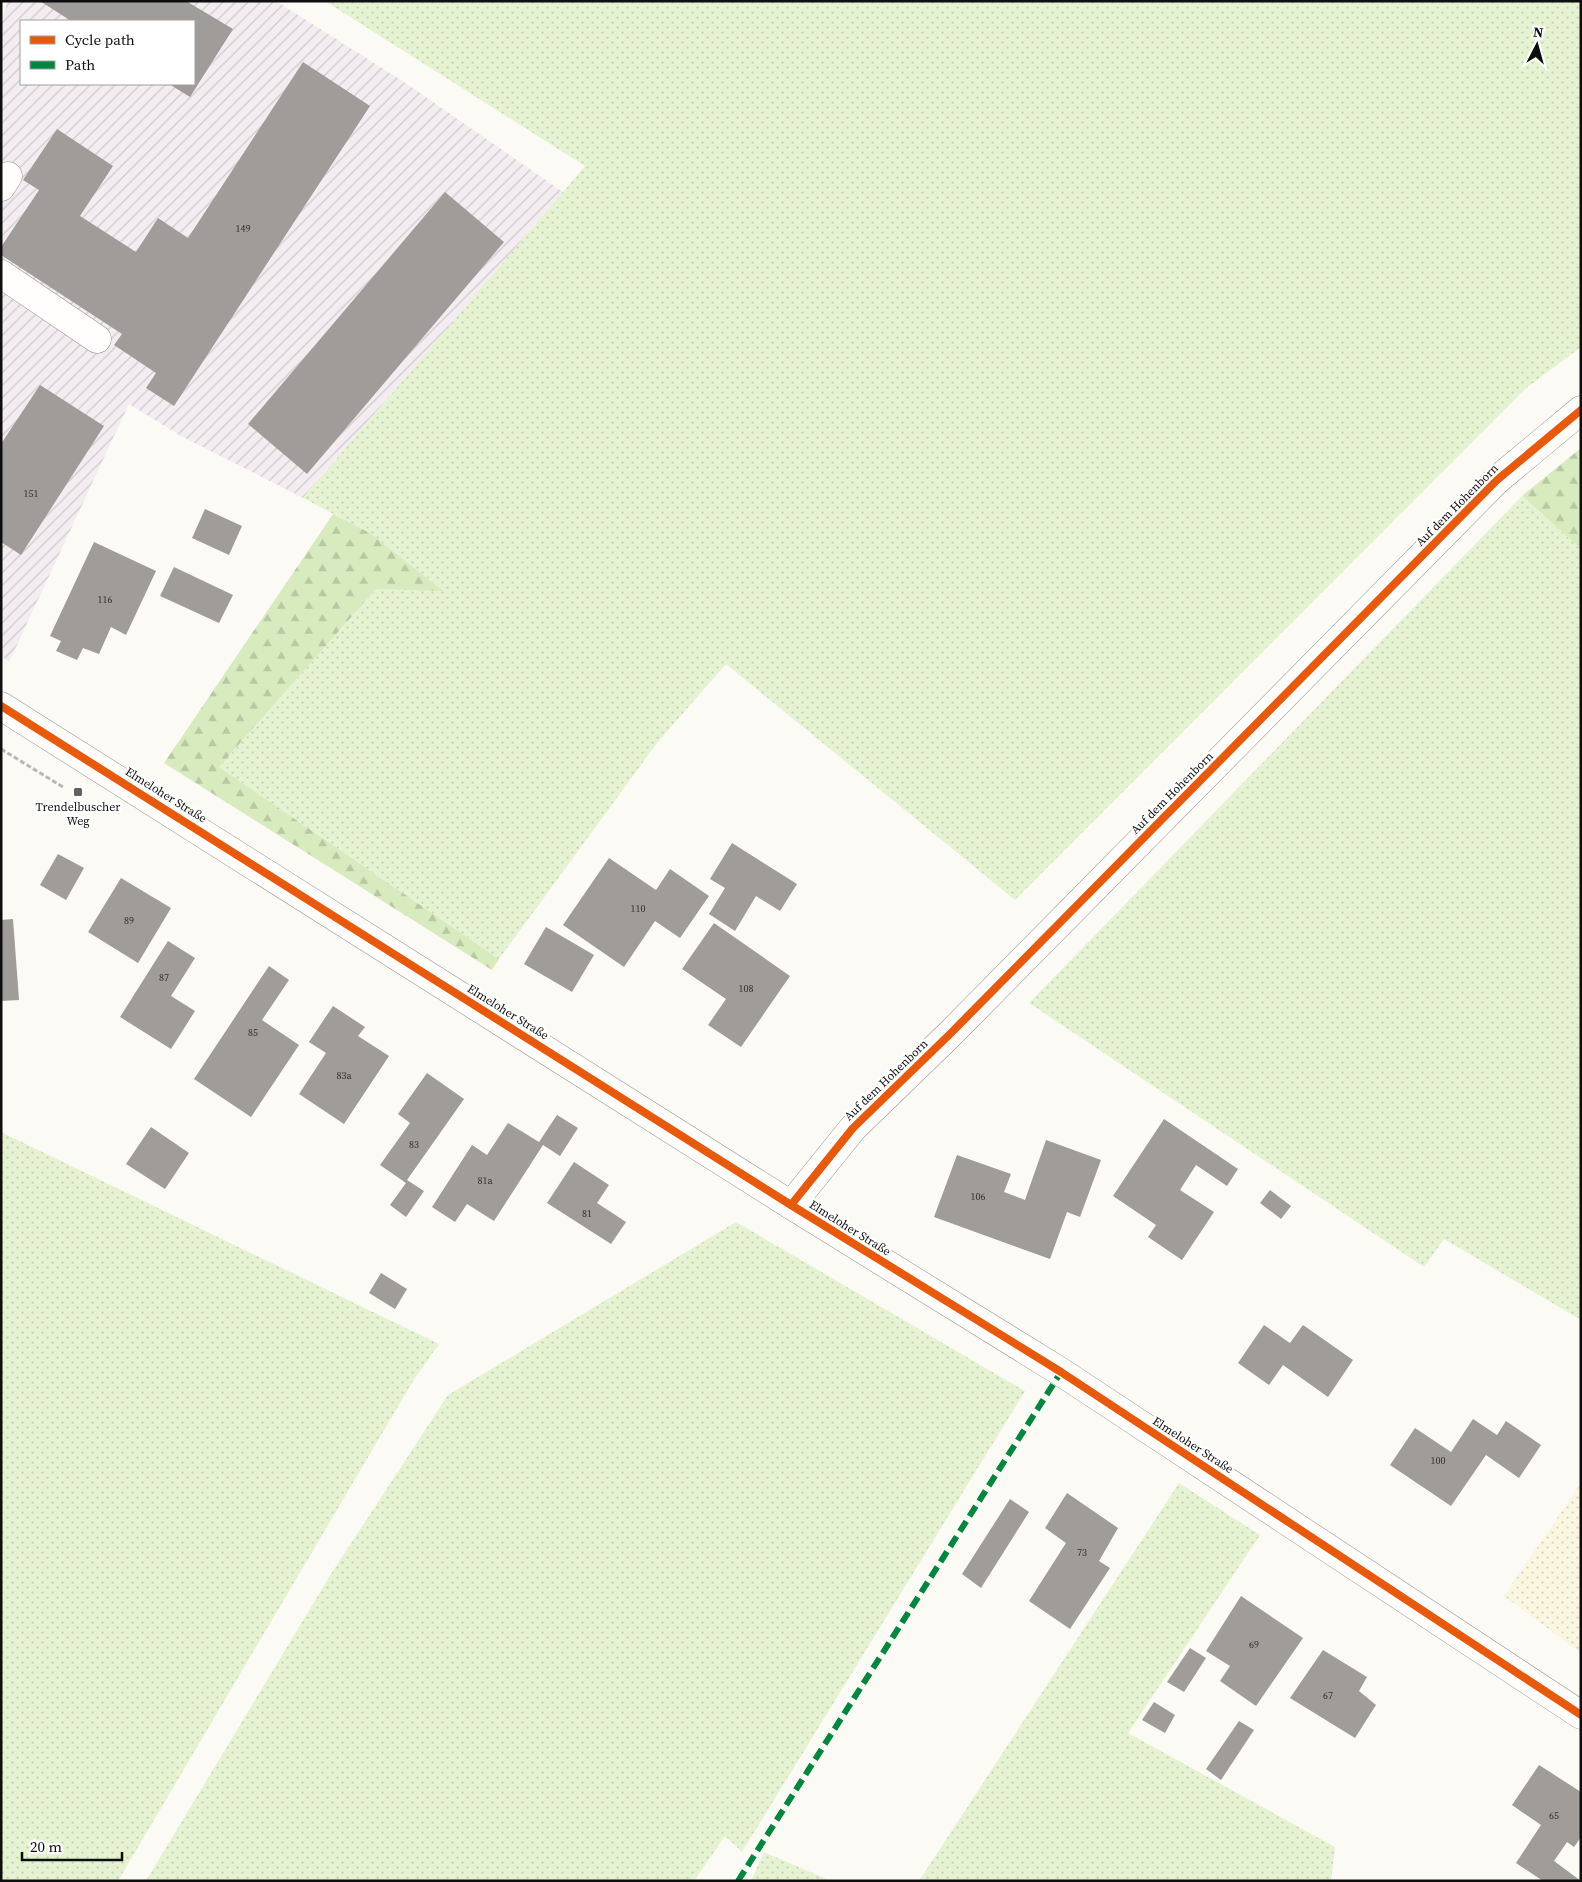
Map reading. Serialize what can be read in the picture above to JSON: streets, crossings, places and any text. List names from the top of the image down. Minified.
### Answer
{"streets":{"street":["Auf dem Hohenborn","Elmeloher Straße"]},"crossings":[["Auf dem Hohenborn","Elmeloher Straße"]],"places":{"transit":["Trendelbuscher Weg"]},"house_numbers":["149","151","116","110","89","87","108","85","83a","83","81a","106","81","100","73","69","67","65"],"legend":["Cycle path","Path"],"scale_bar":"20 m","north":"top"}
